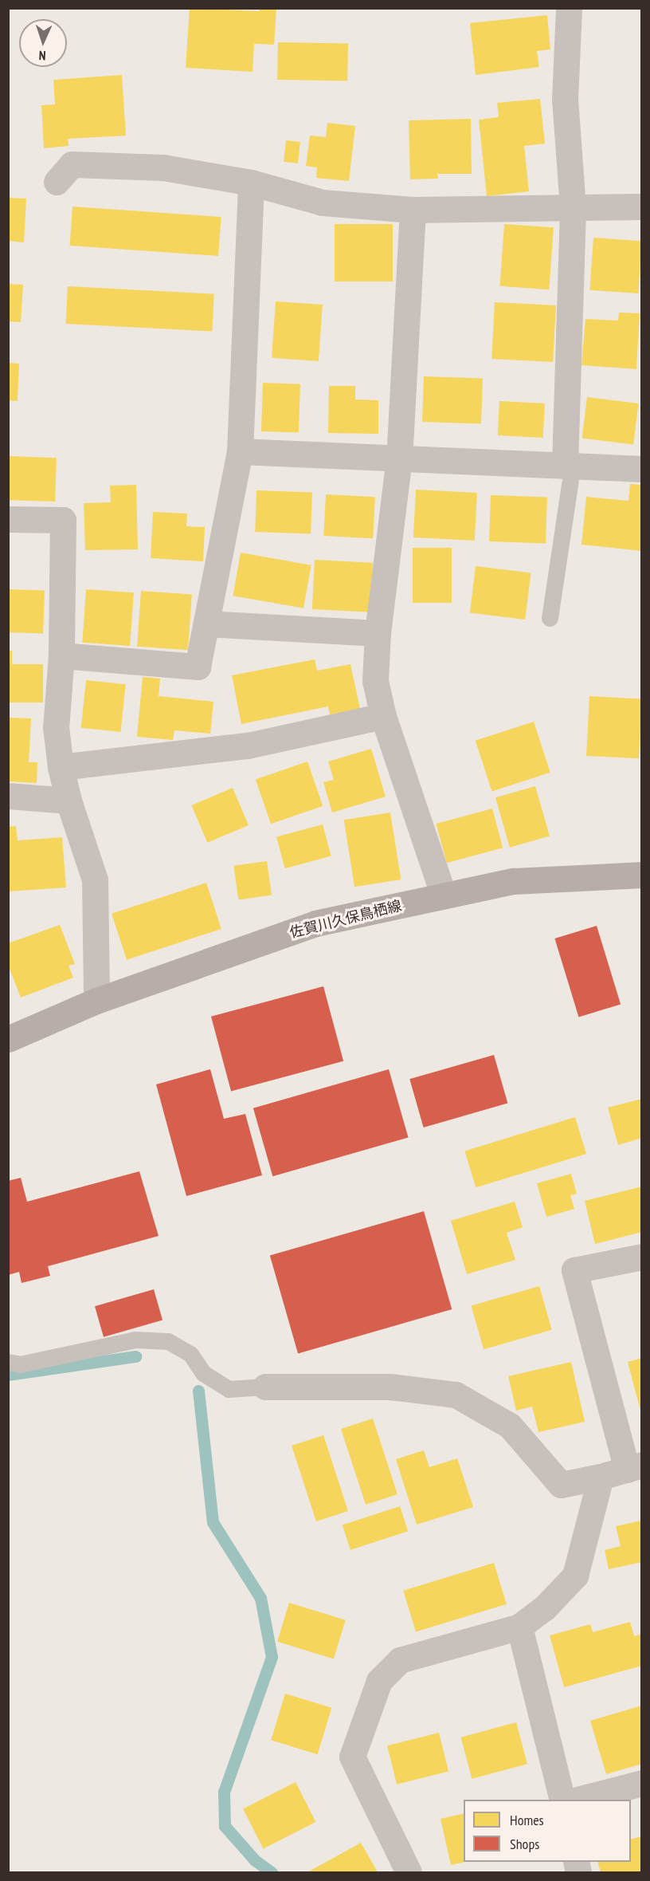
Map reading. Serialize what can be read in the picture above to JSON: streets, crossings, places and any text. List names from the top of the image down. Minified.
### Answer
{"streets":{"main road":["佐賀川久保鳥栖線"]},"legend":["Homes","Shops"],"north":"bottom"}
